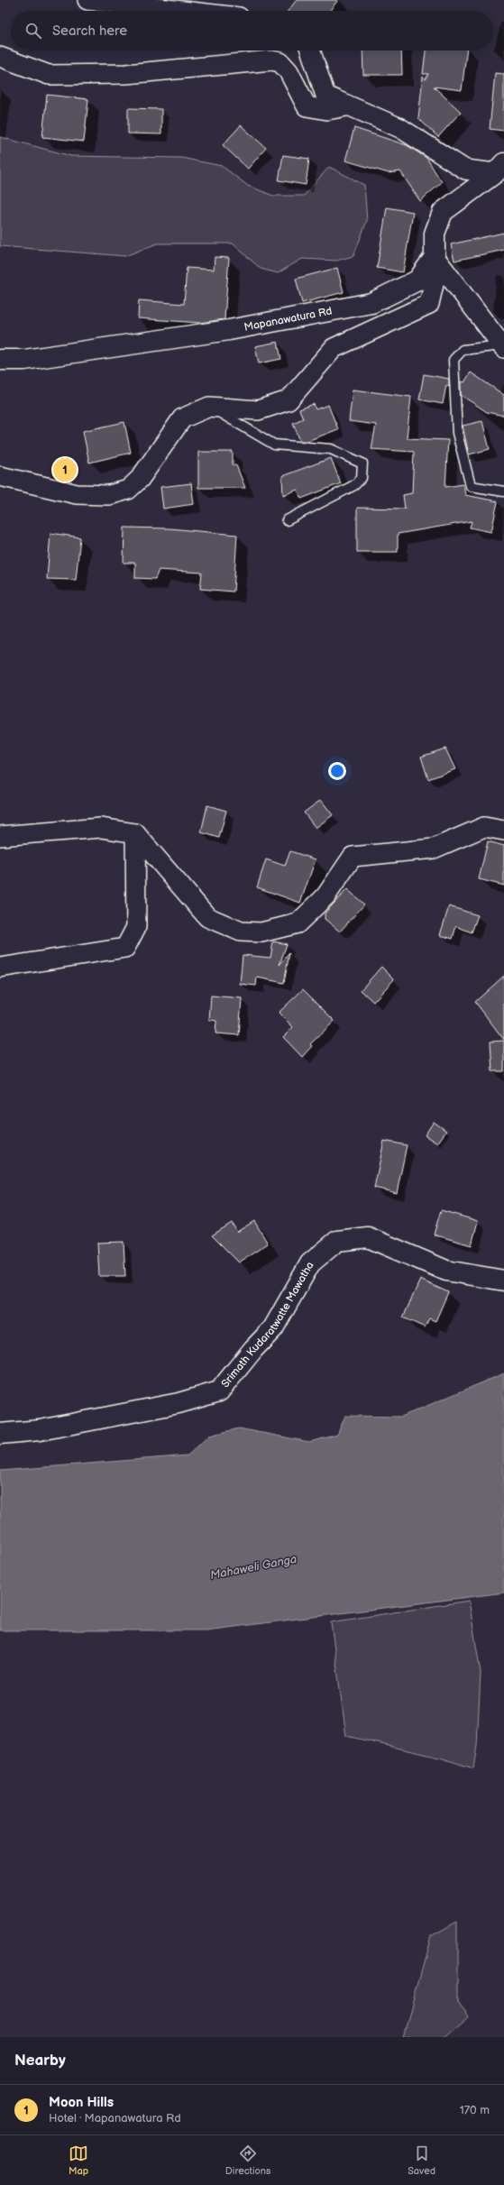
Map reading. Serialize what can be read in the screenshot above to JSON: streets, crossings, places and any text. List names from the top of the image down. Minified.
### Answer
{"streets":{"street":["Mapanawatura Rd","Srimath Kudaratwatte Mawatha"]},"water":["Mahaweli Ganga"],"page":{"search":"Search here","pins":"1","heading":"Nearby","list":[{"mark":"1","name":"Moon Hills","note":"Hotel · Mapanawatura Rd","value":"170 m"}],"nav":["Map","Directions","Saved"]}}
